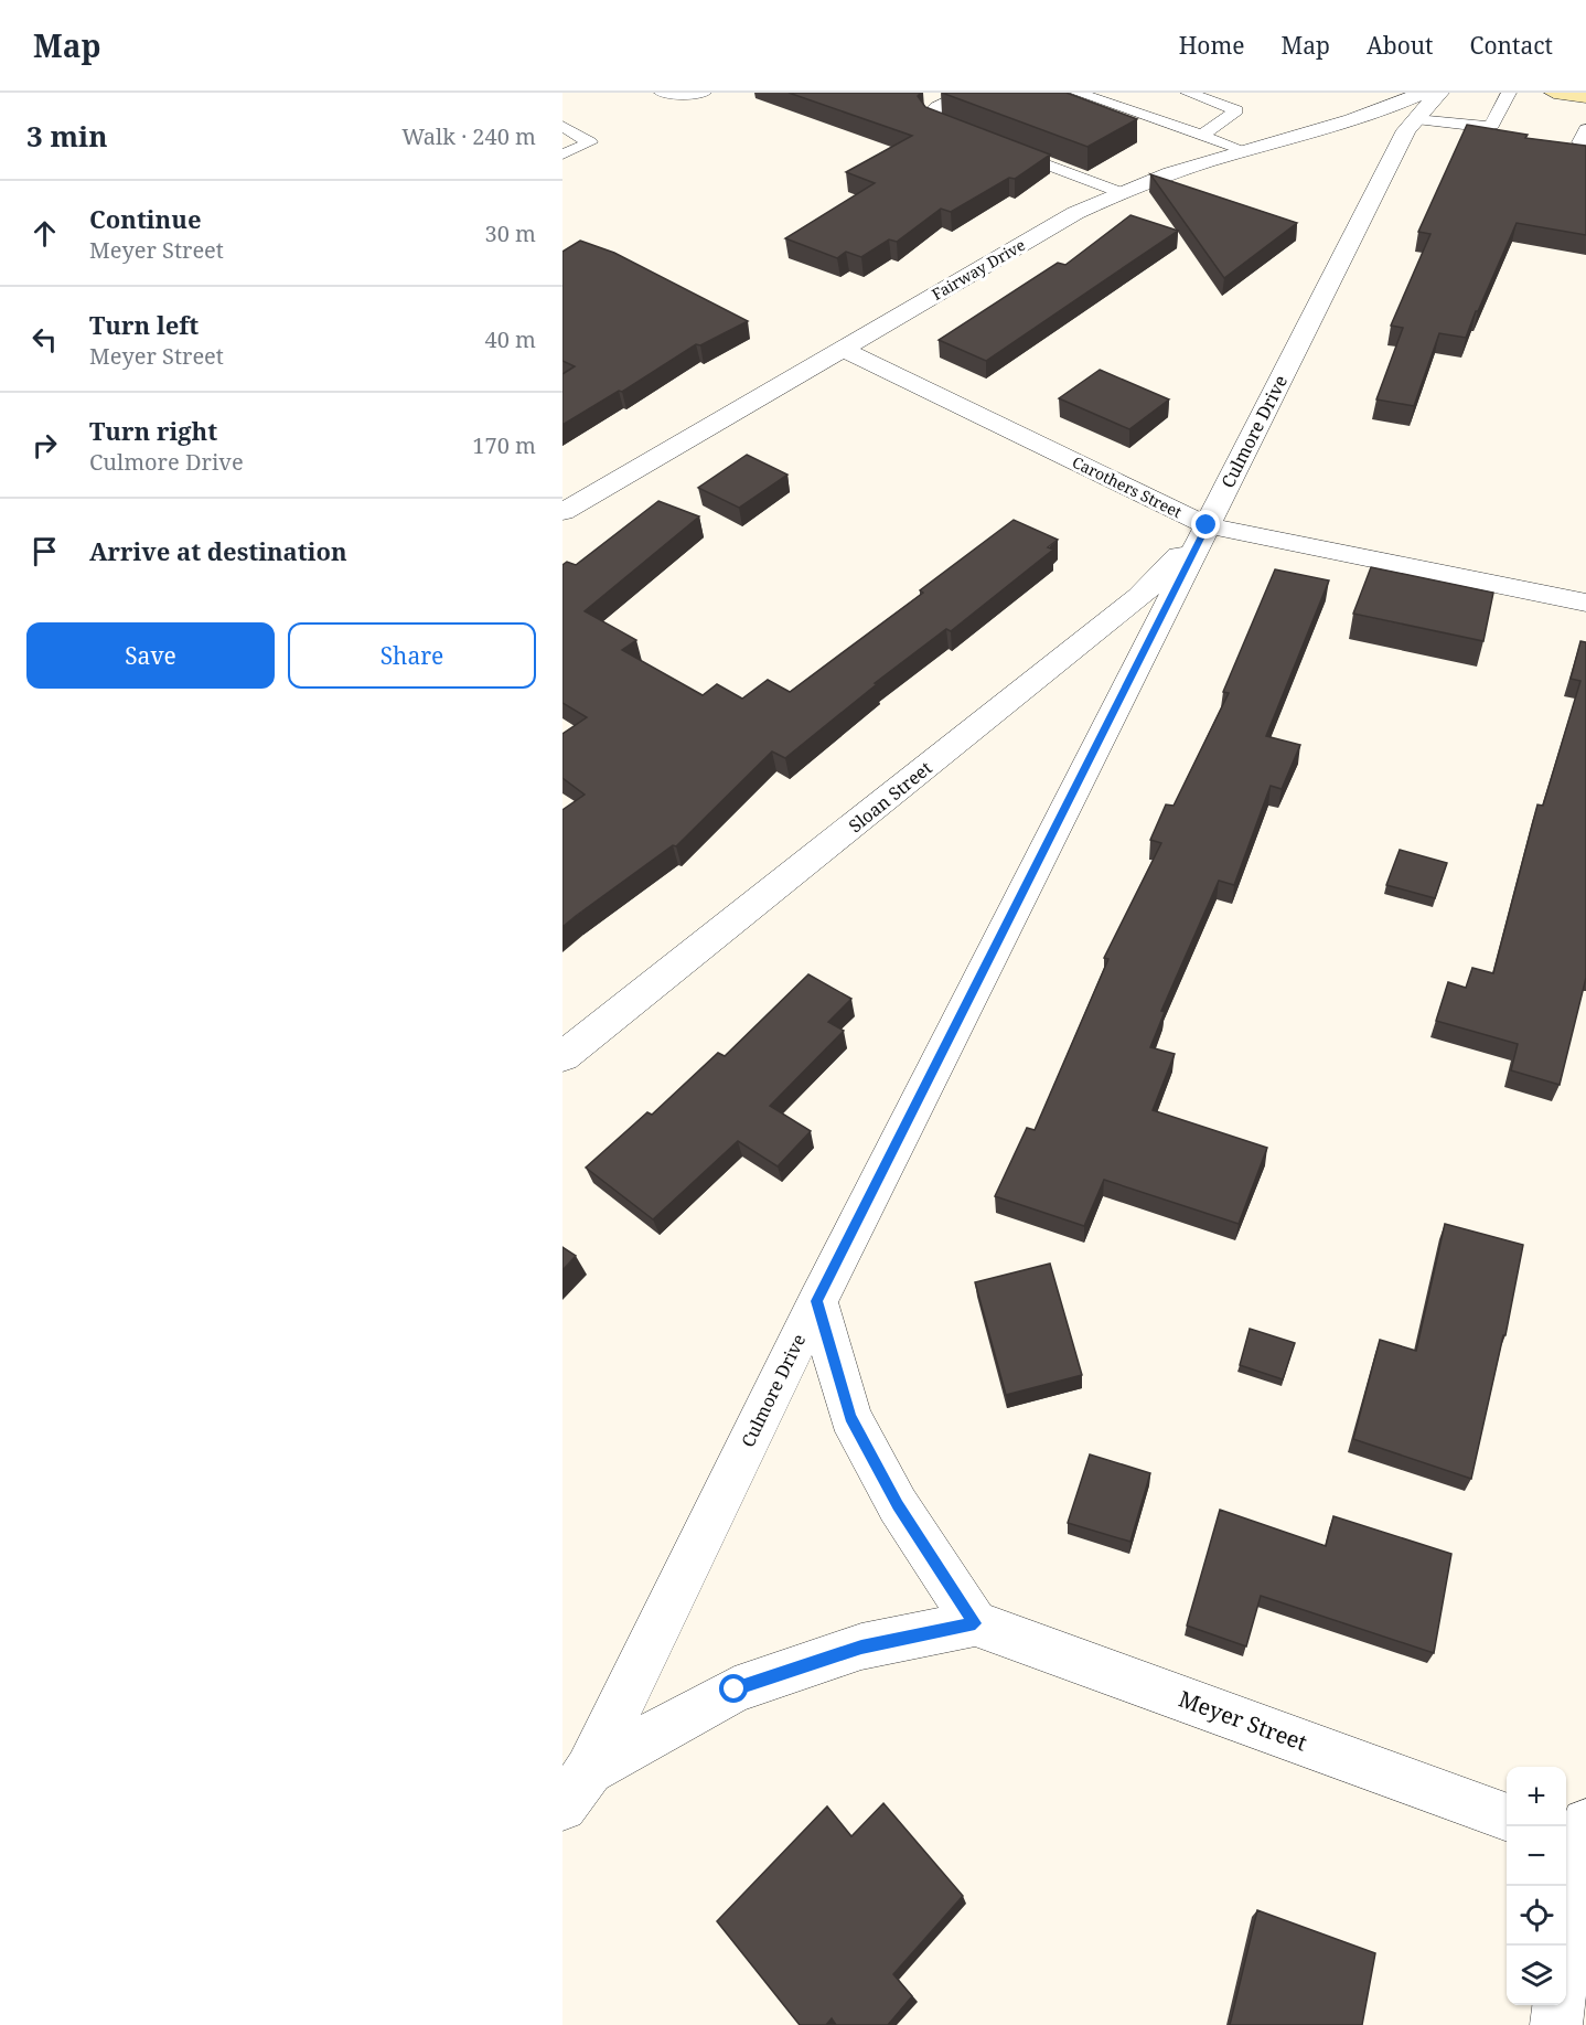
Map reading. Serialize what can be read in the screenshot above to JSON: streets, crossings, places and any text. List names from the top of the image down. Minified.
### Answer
{"streets":{"street":["Fairway Drive","Culmore Drive","Carothers Street","Sloan Street","Meyer Street"]},"crossings":[["Fairway Drive","Culmore Drive"],["Fairway Drive","Carothers Street"],["Culmore Drive","Carothers Street"],["Culmore Drive","Sloan Street"],["Carothers Street","Sloan Street"]],"page":{"header":"Map","nav":["Home","Map","About","Contact"],"heading":["3 min","Walk · 240 m"],"list":[["Continue","Meyer Street","30 m"],["Turn left","Meyer Street","40 m"],["Turn right","Culmore Drive","170 m"],"Arrive at destination"],"buttons":["Save","Share"],"map_buttons":["+","−"]}}
